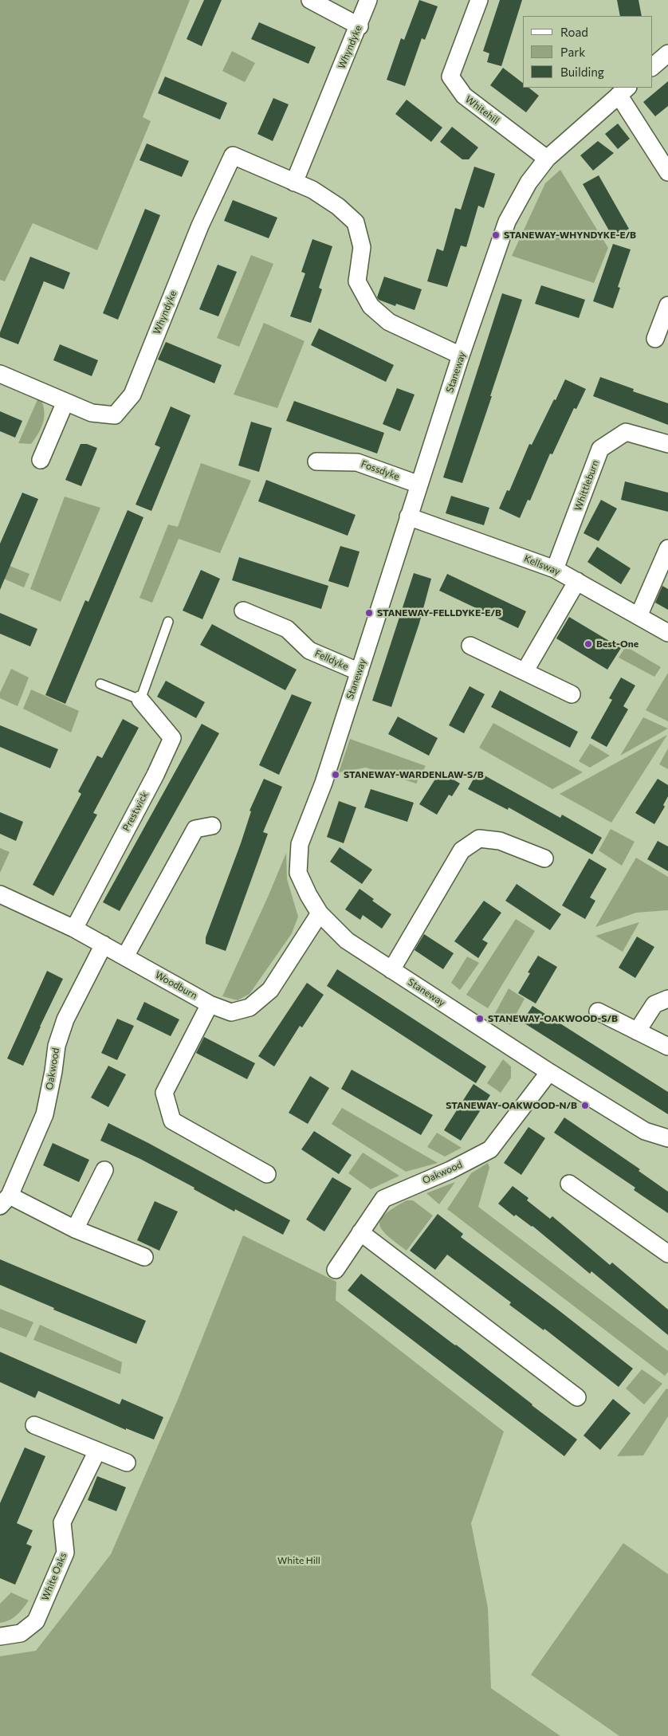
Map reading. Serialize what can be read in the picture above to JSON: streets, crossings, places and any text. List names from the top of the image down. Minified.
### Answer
{"streets":{"street":["Whyndyke","Whitehill","Staneway","Fossdyke","Whittleburn","Kellsway","Felldyke","Prestwick","Woodburn","Oakwood","White Oaks"]},"crossings":[["Whyndyke","Staneway"],["Whitehill","Staneway"],["Staneway","Fossdyke"],["Staneway","Kellsway"],["Staneway","Felldyke"],["Staneway","Woodburn"],["Staneway","Oakwood"],["Whittleburn","Kellsway"],["Prestwick","Woodburn"],["Woodburn","Oakwood"]],"parks":["White Hill"],"places":["STANEWAY-WHYNDYKE-E/B","STANEWAY-FELLDYKE-E/B","Best-One","STANEWAY-WARDENLAW-S/B","STANEWAY-OAKWOOD-S/B","STANEWAY-OAKWOOD-N/B"],"legend":["Road","Park","Building"]}
